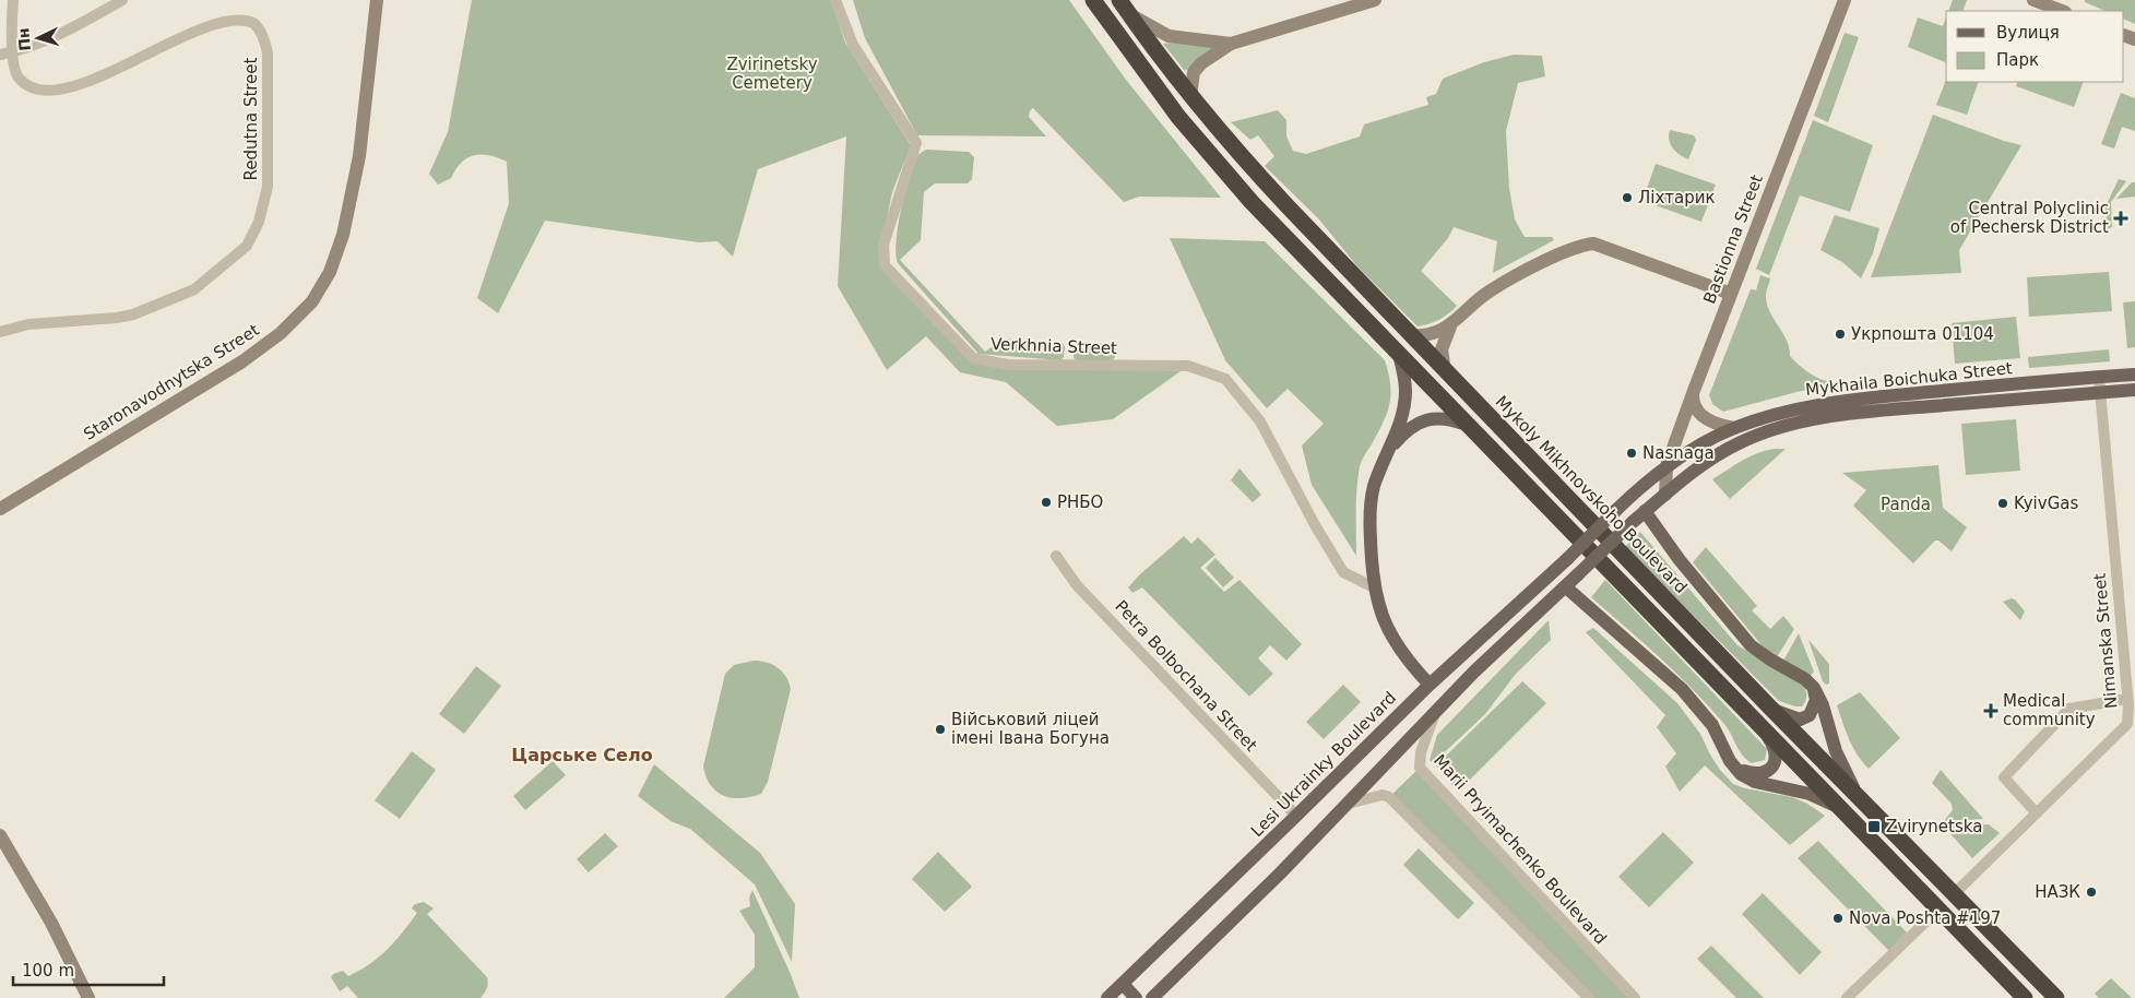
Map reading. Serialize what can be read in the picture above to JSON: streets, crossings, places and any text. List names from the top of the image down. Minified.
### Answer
{"streets":{"highway":["Mykoly Mikhnovskoho Boulevard"],"main road":["Mykhaila Boichuka Street","Lesi Ukrainky Boulevard"],"street":["Redutna Street","Bastionna Street","Verkhnia Street","Staronavodnytska Street","Nimanska Street","Petra Bolbochana Street","Marii Pryimachenko Boulevard"]},"crossings":[["Bastionna Street","Mykhaila Boichuka Street"],["Mykhaila Boichuka Street","Nimanska Street"],["Mykhaila Boichuka Street","Lesi Ukrainky Boulevard"],["Mykoly Mikhnovskoho Boulevard","Nimanska Street"],["Petra Bolbochana Street","Lesi Ukrainky Boulevard"]],"districts":["Царське Село"],"parks":["Zvirinetsky Cemetery","Panda"],"places":{"other":["Ліхтарик","Укрпошта 01104","Nasnaga","РНБО","KyivGas","Військовий ліцей імені Івана Богуна","НАЗК","Nova Poshta #197"],"health":["Central Polyclinic of Pechersk District","Medical community"],"transit":["Zvirynetska"]},"legend":["Вулиця","Парк"],"scale_bar":"100 m","north":"left"}
